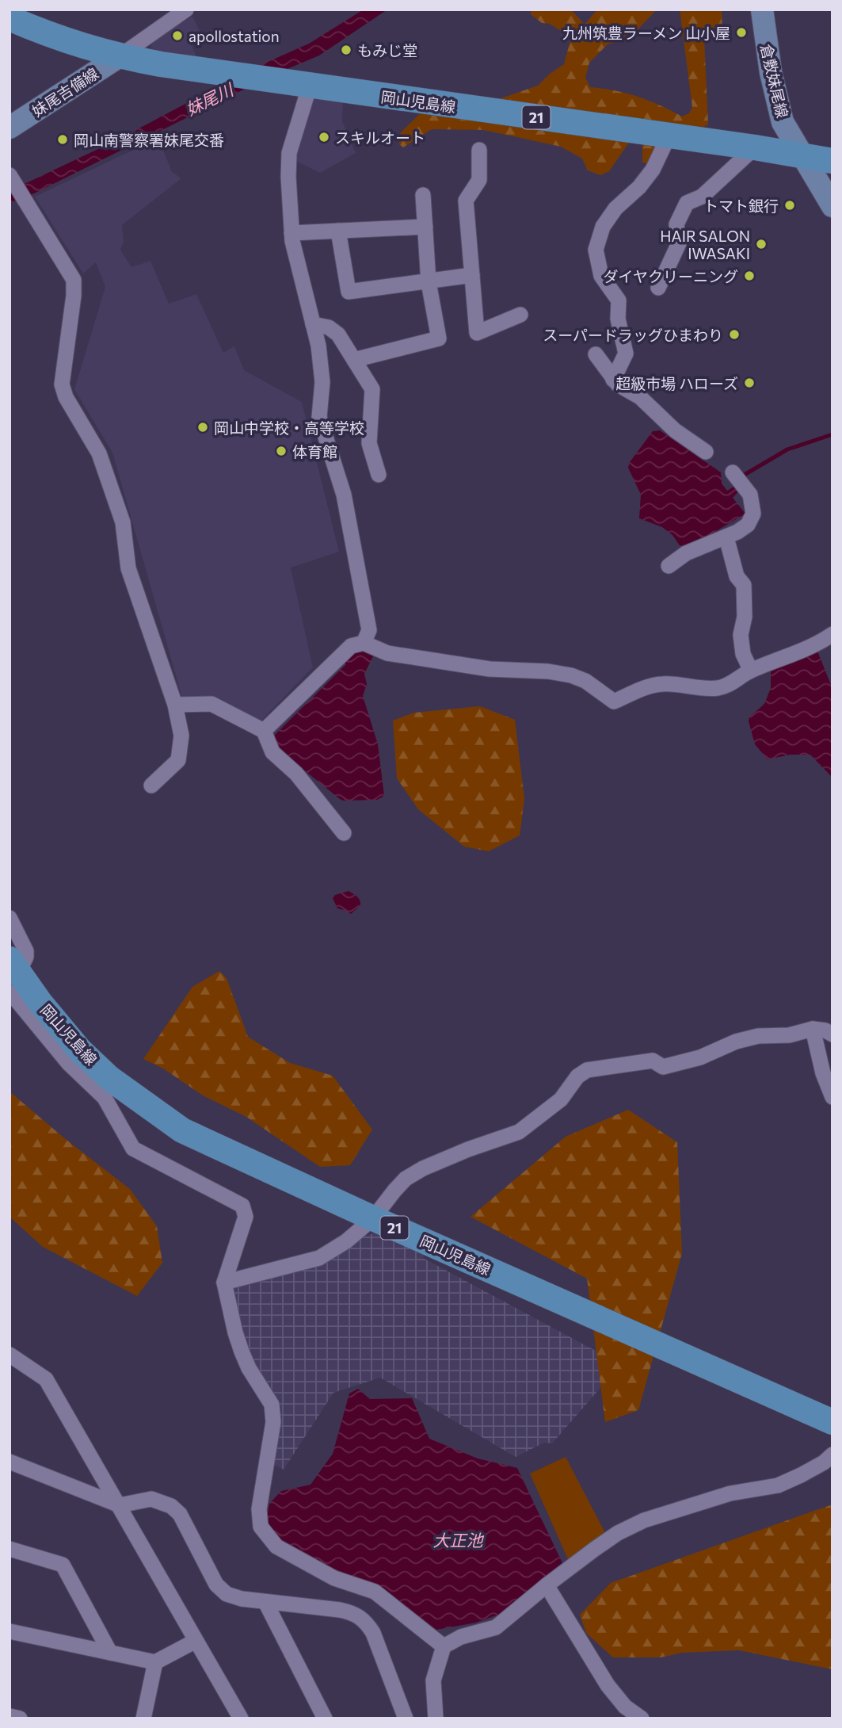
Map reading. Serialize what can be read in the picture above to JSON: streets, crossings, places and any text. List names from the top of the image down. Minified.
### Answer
{"streets":{"main road":["倉敷妹尾線","妹尾吉備線","岡山児島線","21"]},"crossings":[["倉敷妹尾線","岡山児島線"],["妹尾吉備線","岡山児島線"]],"water":["妹尾川","大正池"],"places":["九州筑豊ラーメン 山小屋","apollostation","もみじ堂","スキルオート","岡山南警察署妹尾交番","トマト銀行","HAIR SALON IWASAKI","ダイヤクリーニング","スーパードラッグひまわり","超級市場 ハローズ","岡山中学校・高等学校","体育館"]}
